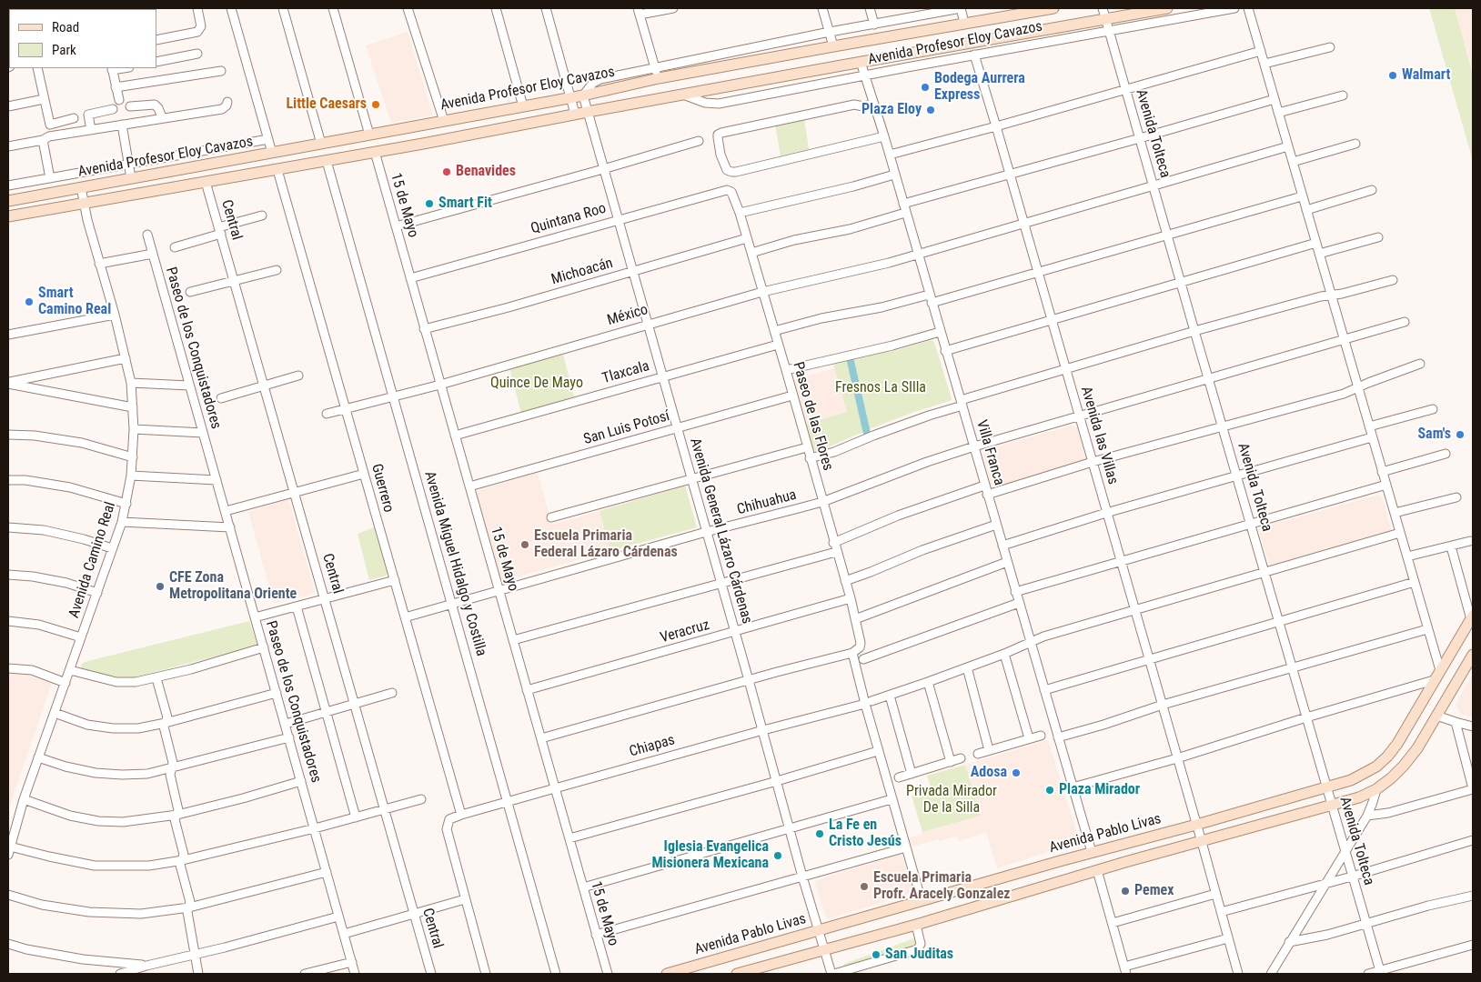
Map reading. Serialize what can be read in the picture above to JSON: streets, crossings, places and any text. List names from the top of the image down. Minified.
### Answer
{"streets":{"main road":["Avenida Profesor Eloy Cavazos","Avenida Pablo Livas"],"street":["Avenida Tolteca","15 de Mayo","Quintana Roo","Central","Michoacán","México","Paseo de los Conquistadores","Tlaxcala","Paseo de las Flores","San Luis Potosí","Avenida las Villas","Villa Franca","Guerrero","Chihuahua","Avenida General Lázaro Cárdenas","Avenida Camino Real","Avenida Miguel Hidalgo y Costilla","Veracruz","Chiapas"]},"crossings":[["Avenida Profesor Eloy Cavazos","Avenida Tolteca"],["Avenida Profesor Eloy Cavazos","15 de Mayo"],["Avenida Profesor Eloy Cavazos","Central"],["Avenida Profesor Eloy Cavazos","Avenida las Villas"],["Avenida Profesor Eloy Cavazos","Villa Franca"],["Avenida Profesor Eloy Cavazos","Guerrero"],["Avenida Profesor Eloy Cavazos","Avenida General Lázaro Cárdenas"],["Avenida Profesor Eloy Cavazos","Avenida Camino Real"],["Avenida Profesor Eloy Cavazos","Avenida Miguel Hidalgo y Costilla"],["Avenida Tolteca","México"],["Avenida Tolteca","Chihuahua"],["Avenida Tolteca","Chiapas"],["Avenida Tolteca","Avenida Pablo Livas"],["15 de Mayo","Quintana Roo"],["15 de Mayo","Michoacán"],["15 de Mayo","México"],["15 de Mayo","Tlaxcala"],["15 de Mayo","San Luis Potosí"],["15 de Mayo","Chihuahua"],["15 de Mayo","Veracruz"],["15 de Mayo","Chiapas"],["Quintana Roo","Paseo de las Flores"],["Quintana Roo","Avenida General Lázaro Cárdenas"],["Michoacán","Paseo de las Flores"],["Michoacán","Avenida General Lázaro Cárdenas"],["México","Paseo de las Flores"],["México","Avenida las Villas"],["México","Villa Franca"],["México","Guerrero"],["México","Avenida General Lázaro Cárdenas"],["México","Avenida Miguel Hidalgo y Costilla"],["Tlaxcala","Paseo de las Flores"],["Tlaxcala","Avenida General Lázaro Cárdenas"],["Paseo de las Flores","San Luis Potosí"],["Paseo de las Flores","Chihuahua"],["Paseo de las Flores","Veracruz"],["Paseo de las Flores","Chiapas"],["Paseo de las Flores","Avenida Pablo Livas"],["San Luis Potosí","Avenida General Lázaro Cárdenas"],["Avenida las Villas","Chihuahua"],["Avenida las Villas","Chiapas"],["Avenida las Villas","Avenida Pablo Livas"],["Villa Franca","Chihuahua"],["Villa Franca","Chiapas"],["Villa Franca","Avenida Pablo Livas"],["Guerrero","Chihuahua"],["Guerrero","Chiapas"],["Chihuahua","Avenida General Lázaro Cárdenas"],["Chihuahua","Avenida Miguel Hidalgo y Costilla"],["Avenida General Lázaro Cárdenas","Veracruz"],["Avenida General Lázaro Cárdenas","Chiapas"],["Avenida General Lázaro Cárdenas","Avenida Pablo Livas"],["Avenida Miguel Hidalgo y Costilla","Chiapas"]],"parks":["Quince De Mayo","Fresnos La SIlla","Privada Mirador De la Silla"],"places":["Walmart","Bodega Aurrera Express","Little Caesars","Plaza Eloy","Benavides","Smart Fit","Smart Camino Real","Sam's","Escuela Primaria Federal Lázaro Cárdenas","CFE Zona Metropolitana Oriente","Adosa","Plaza Mirador","La Fe en Cristo Jesús","Iglesia Evangelica Misionera Mexicana","Escuela Primaria Profr. Aracely Gonzalez","Pemex","San Juditas"],"legend":["Road","Park"]}
